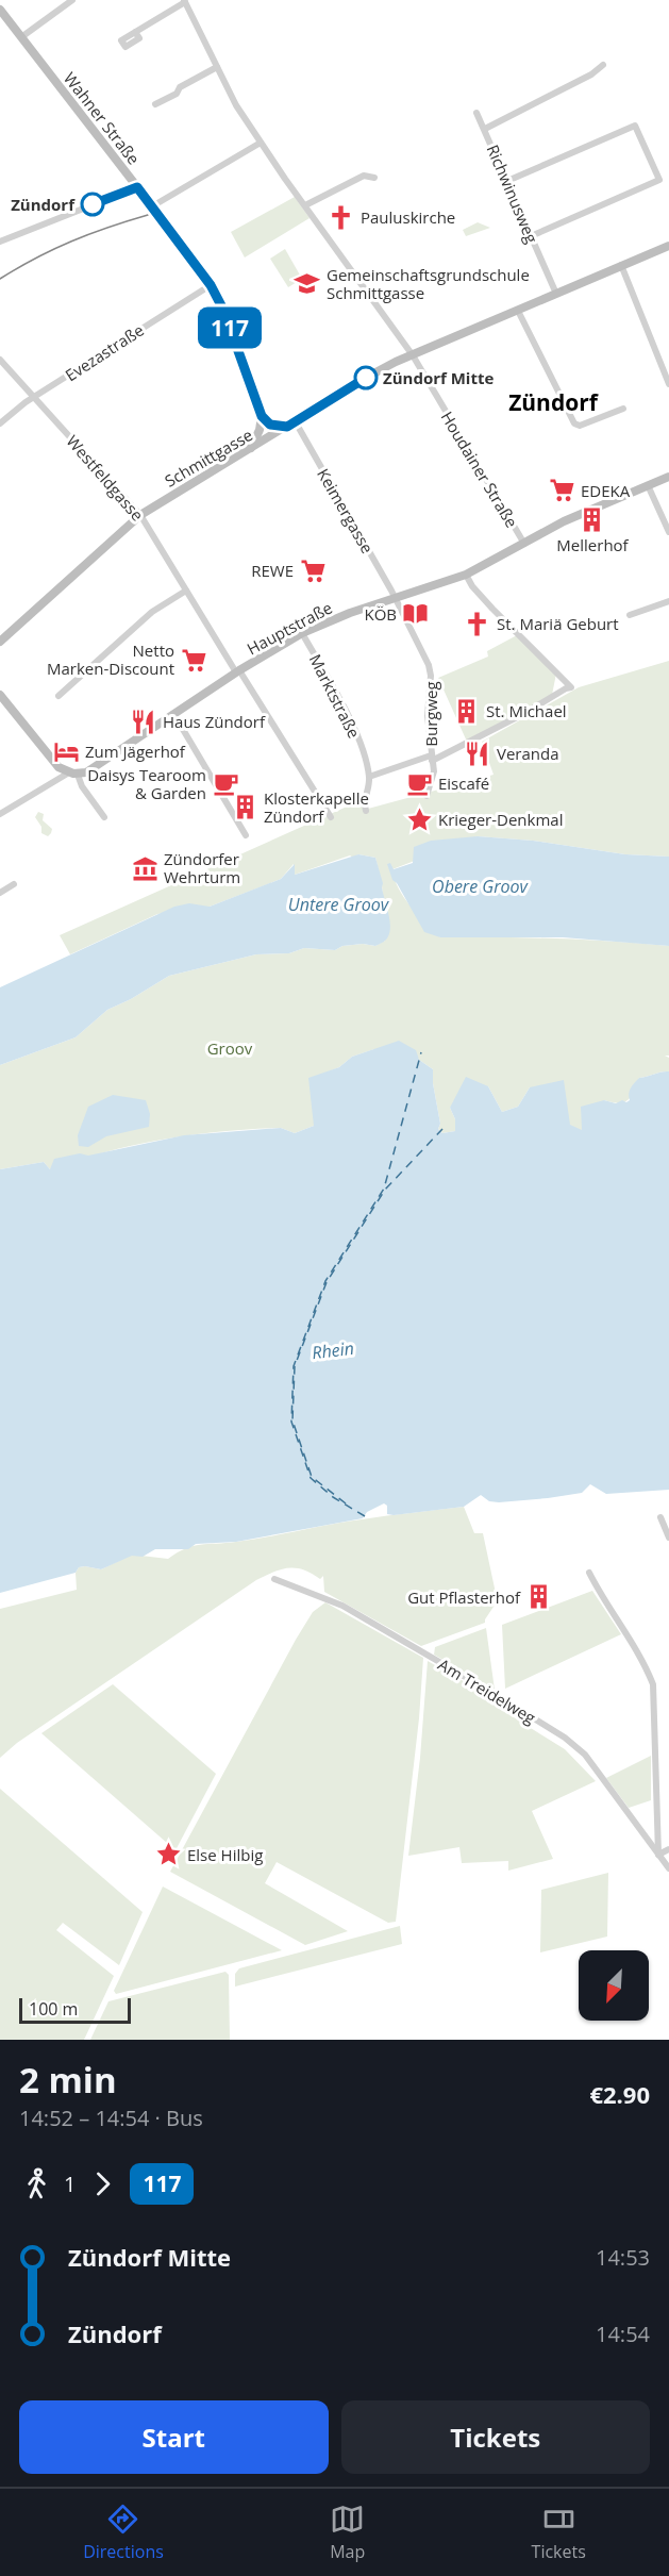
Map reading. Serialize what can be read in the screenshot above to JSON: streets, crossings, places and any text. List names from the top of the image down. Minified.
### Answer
{"streets":{"main road":["Wahner Straße","Schmittgasse","Hauptstraße"],"street":["Richwinusweg","Evezastraße","Houdainer Straße","Westfeldgasse","Keimergasse","Marktstraße","Burgweg","Am Treidelweg"]},"crossings":[["Wahner Straße","Evezastraße"],["Richwinusweg","Schmittgasse"],["Evezastraße","Westfeldgasse"],["Schmittgasse","Houdainer Straße"],["Schmittgasse","Westfeldgasse"],["Schmittgasse","Keimergasse"],["Houdainer Straße","Hauptstraße"],["Westfeldgasse","Hauptstraße"],["Keimergasse","Hauptstraße"],["Keimergasse","Burgweg"],["Hauptstraße","Marktstraße"],["Hauptstraße","Burgweg"]],"districts":["Zündorf"],"water":["Obere Groov","Untere Groov","Rhein"],"parks":["Groov"],"places":{"other":["Zündorf","Zündorf Mitte"],"church":["Pauluskirche","St. Mariä Geburt"],"school or university":["Gemeinschaftsgrundschule Schmittgasse"],"supermarket":["EDEKA","REWE","Netto Marken-Discount"],"building":["Mellerhof","St. Michael","Klosterkapelle Zündorf","Gut Pflasterhof"],"library":["KÖB"],"restaurant":["Haus Zündorf","Veranda"],"hotel":["Zum Jägerhof"],"cafe":["Eiscafé","Daisys Tearoom & Garden"],"place":["Krieger-Denkmal","Else Hilbig"],"museum":["Zündorfer Wehrturm"]},"lines":["bus line 117"],"scale_bar":"100 m","north":"bottom left","page":{"on_map":"117","scale":"100 m","heading":["2 min","14:52 – 14:54 · Bus","€2.90"],"legs":["1","117"],"list":[{"name":"Zündorf Mitte","value":"14:53"},{"name":"Zündorf","value":"14:54"}],"buttons":["Start","Tickets"],"tabs":["Directions","Map","Tickets"]}}
